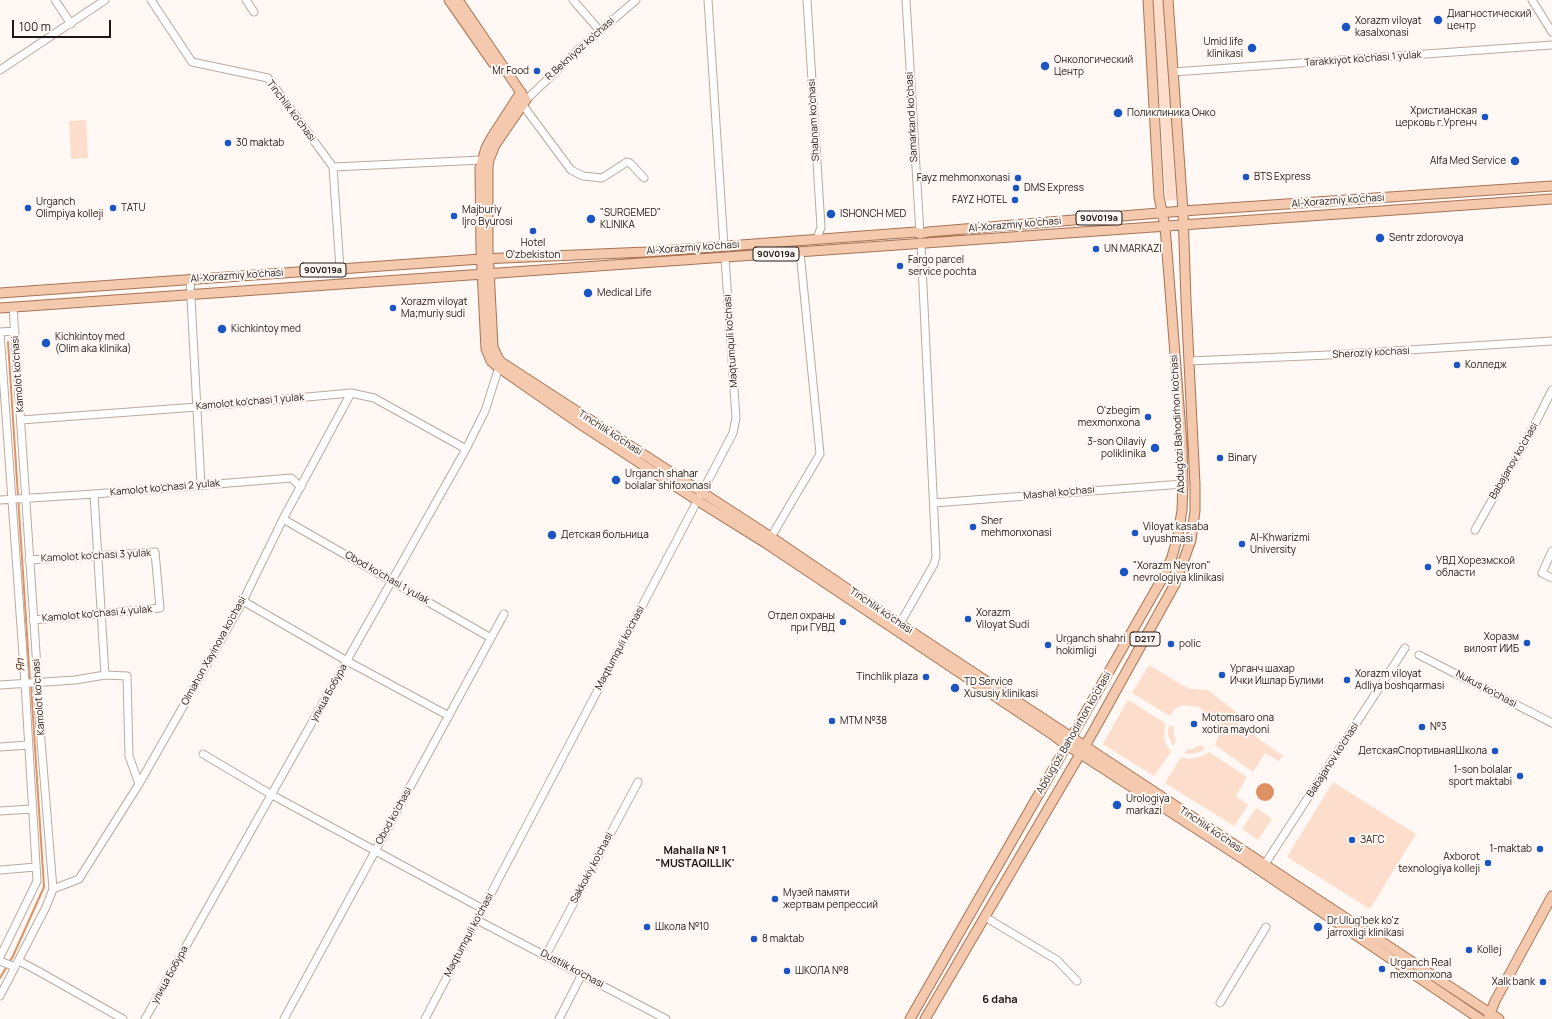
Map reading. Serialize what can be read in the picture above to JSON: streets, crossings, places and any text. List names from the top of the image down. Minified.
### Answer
{"streets":{"main road":["Tinchlik ko'chasi","Al-Xorazmiy ko’chasi","90V019a","Abdug’ozi Bahodirhon ko’chasi","D217"],"street":["R.Bekniyoz ko'chasi","Tarakkiyot ko'chasi 1 yulak","Samarkand ko’chasi","Shabnam ko’chasi","Maqtumquli ko'chasi","Sheroziy kochasi","Kamolot ko'chasi","Kamolot ko'chasi 1 yulak","Babajanov ko'chasi","Kamolot ko'chasi 2 yulak","Mashal ko'chasi","Kamolot ko'chasi 3 yulak","Obod ko'chasi 1 yulak","Kamolot ko'chasi 4 yulak","Olmahon Xayinova ko'chasi","Nukus ko'chasi","улица Бобура","Obod ko'chasi","Sakkokiy ko'chasi","Dustlik ko'chasi"]},"crossings":[["R.Bekniyoz ko'chasi","Tinchlik ko'chasi"],["Tarakkiyot ko'chasi 1 yulak","Abdug’ozi Bahodirhon ko’chasi"],["Tinchlik ko'chasi","Al-Xorazmiy ko’chasi"],["Tinchlik ko'chasi","Maqtumquli ko'chasi"],["Tinchlik ko'chasi","Abdug’ozi Bahodirhon ko’chasi"],["Tinchlik ko'chasi","Babajanov ko'chasi"],["Tinchlik ko'chasi","улица Бобура"],["Samarkand ko’chasi","Al-Xorazmiy ko’chasi"],["Shabnam ko’chasi","Al-Xorazmiy ko’chasi"],["Al-Xorazmiy ko’chasi","Maqtumquli ko'chasi"],["Al-Xorazmiy ko’chasi","Abdug’ozi Bahodirhon ko’chasi"],["Maqtumquli ko'chasi","Dustlik ko'chasi"],["Sheroziy kochasi","Abdug’ozi Bahodirhon ko’chasi"],["Kamolot ko'chasi","Kamolot ko'chasi 1 yulak"],["Kamolot ko'chasi","Kamolot ko'chasi 2 yulak"],["Kamolot ko'chasi","Kamolot ko'chasi 3 yulak"],["Kamolot ko'chasi","Kamolot ko'chasi 4 yulak"],["Kamolot ko'chasi","Olmahon Xayinova ko'chasi"],["Kamolot ko'chasi 1 yulak","Olmahon Xayinova ko'chasi"],["Kamolot ko'chasi 1 yulak","улица Бобура"],["Abdug’ozi Bahodirhon ko’chasi","Mashal ko'chasi"],["Kamolot ko'chasi 2 yulak","Olmahon Xayinova ko'chasi"],["Kamolot ko'chasi 3 yulak","Kamolot ko'chasi 4 yulak"],["Obod ko'chasi 1 yulak","Olmahon Xayinova ko'chasi"],["Obod ko'chasi 1 yulak","улица Бобура"],["Obod ko'chasi 1 yulak","Obod ko'chasi"],["Sakkokiy ko'chasi","Dustlik ko'chasi"]],"districts":["Mahalla № 1 \"MUSTAQILLIK'","6 daha"],"water":["Яп"],"places":["Диагностический центр","Xorazm viloyat kasalxonasi","Umid life klinikasi","Онкологический Центр","Mr Food","Поликлиника Онко","Христианская церковь г.Ургенч","30 maktab","Alfa Med Service","BTS Express","Fayz mehmonxonasi","DMS Express","FAYZ HOTEL","Urganch Olimpiya kolleji","TATU","ISHONCH MED","Majburiy Ijro Byurosi","\"SURGEMED\" KLINIKA","Hotel O'zbekiston","Sentr zdorovoya","UN MARKAZI","Fargo parcel service pochta","Medical Life","Xorazm viloyat Ma;muriy sudi","Kichkintoy med","Kichkintoy med (Olim aka klinika)","Колледж","O'zbegim mexmonxona","3-son Oilaviy poliklinika","Binary","Urganch shahar bolalar shifoxonasi","Sher mehmonxonasi","Viloyat kasaba uyushmasi","Детская больница","Al-Khwarizmi University","УВД Хорезмской области","\"Xorazm Neyron\" nevrologiya klinikasi","Xorazm Viloyat Sudi","Отдел охраны при ГУВД","Хоразм вилоят ИИБ","polic","Urganch shahri hokimligi","Урганч шахар Ички Ишлар Булими","Tinchlik plaza","Xorazm viloyat Adliya boshqarmasi","TD Service Xususiy klinikasi","МТМ №38","Motomsaro ona xotira maydoni","№3","ДетскаяСпортивнаяШкола","1-son bolalar sport maktabi","Urologiya markazi","ЗАГС","1-maktab","Axborot texnologiya kolleji","Музей памяти жертвам репрессий","Школа №10","Dr.Ulug'bek ko'z jarroxligi klinikasi","8 maktab","Kollej","Urganch Real mexmonxona","ШКОЛА №8","Xalk bank"],"scale_bar":"100 m"}
